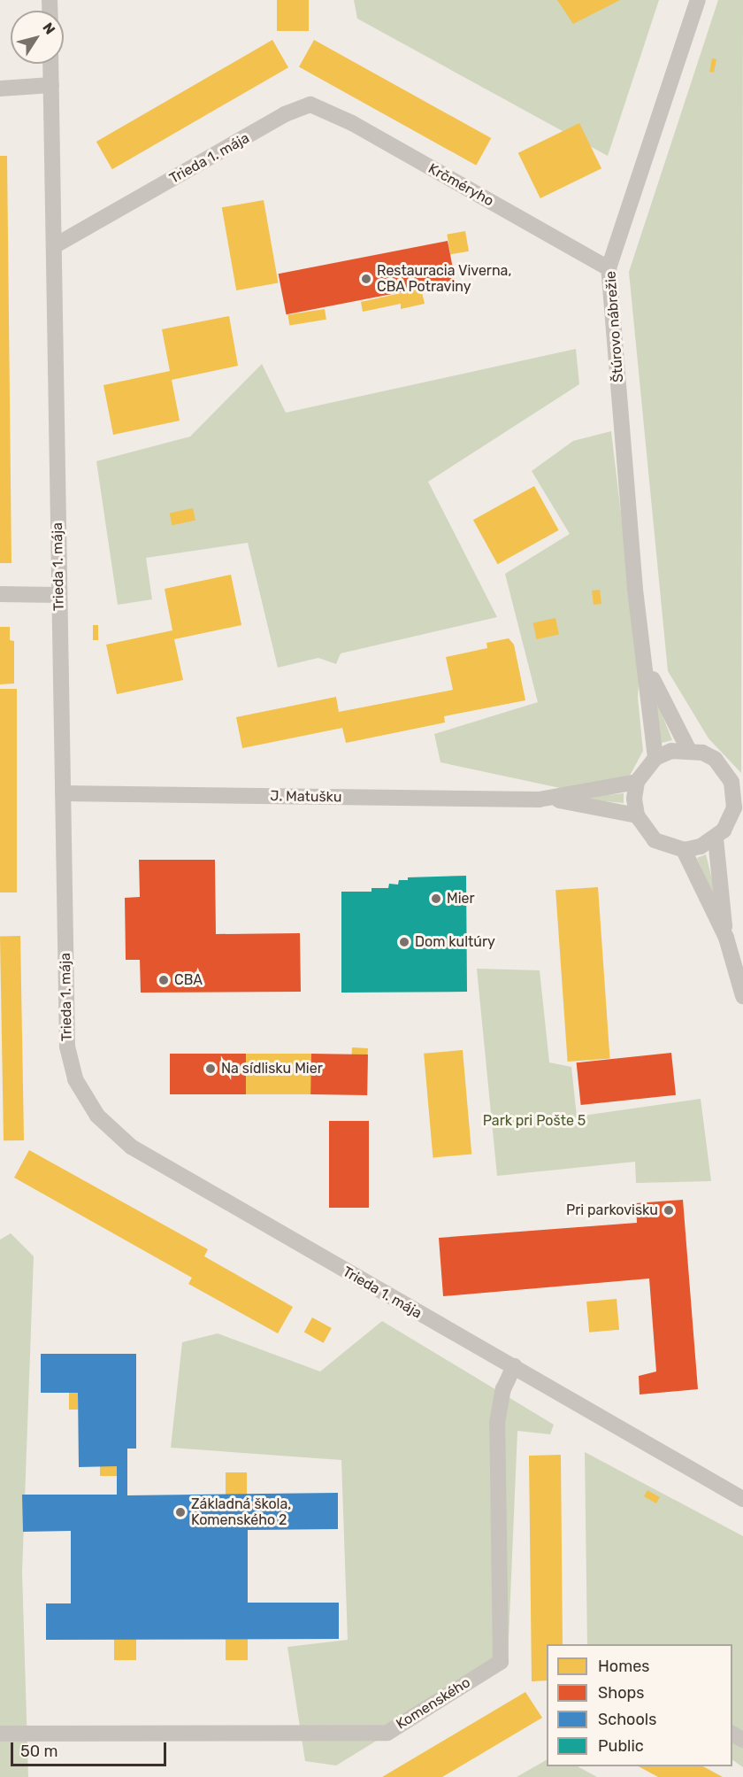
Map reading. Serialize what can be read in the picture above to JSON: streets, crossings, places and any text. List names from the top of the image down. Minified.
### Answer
{"streets":{"street":["Trieda 1. mája","Krčméryho","Štúrovo nábrežie","J. Matušku","Komenského"]},"crossings":[["Trieda 1. mája","Krčméryho"],["Trieda 1. mája","J. Matušku"],["Trieda 1. mája","Komenského"],["Krčméryho","Štúrovo nábrežie"]],"parks":["Park pri Pošte 5"],"places":["Restauracia Viverna, CBA Potraviny","Mier","Dom kultúry","CBA","Na sídlisku Mier","Pri parkovisku","Základná škola, Komenského 2"],"legend":["Homes","Shops","Schools","Public"],"scale_bar":"50 m","north":"top right"}
